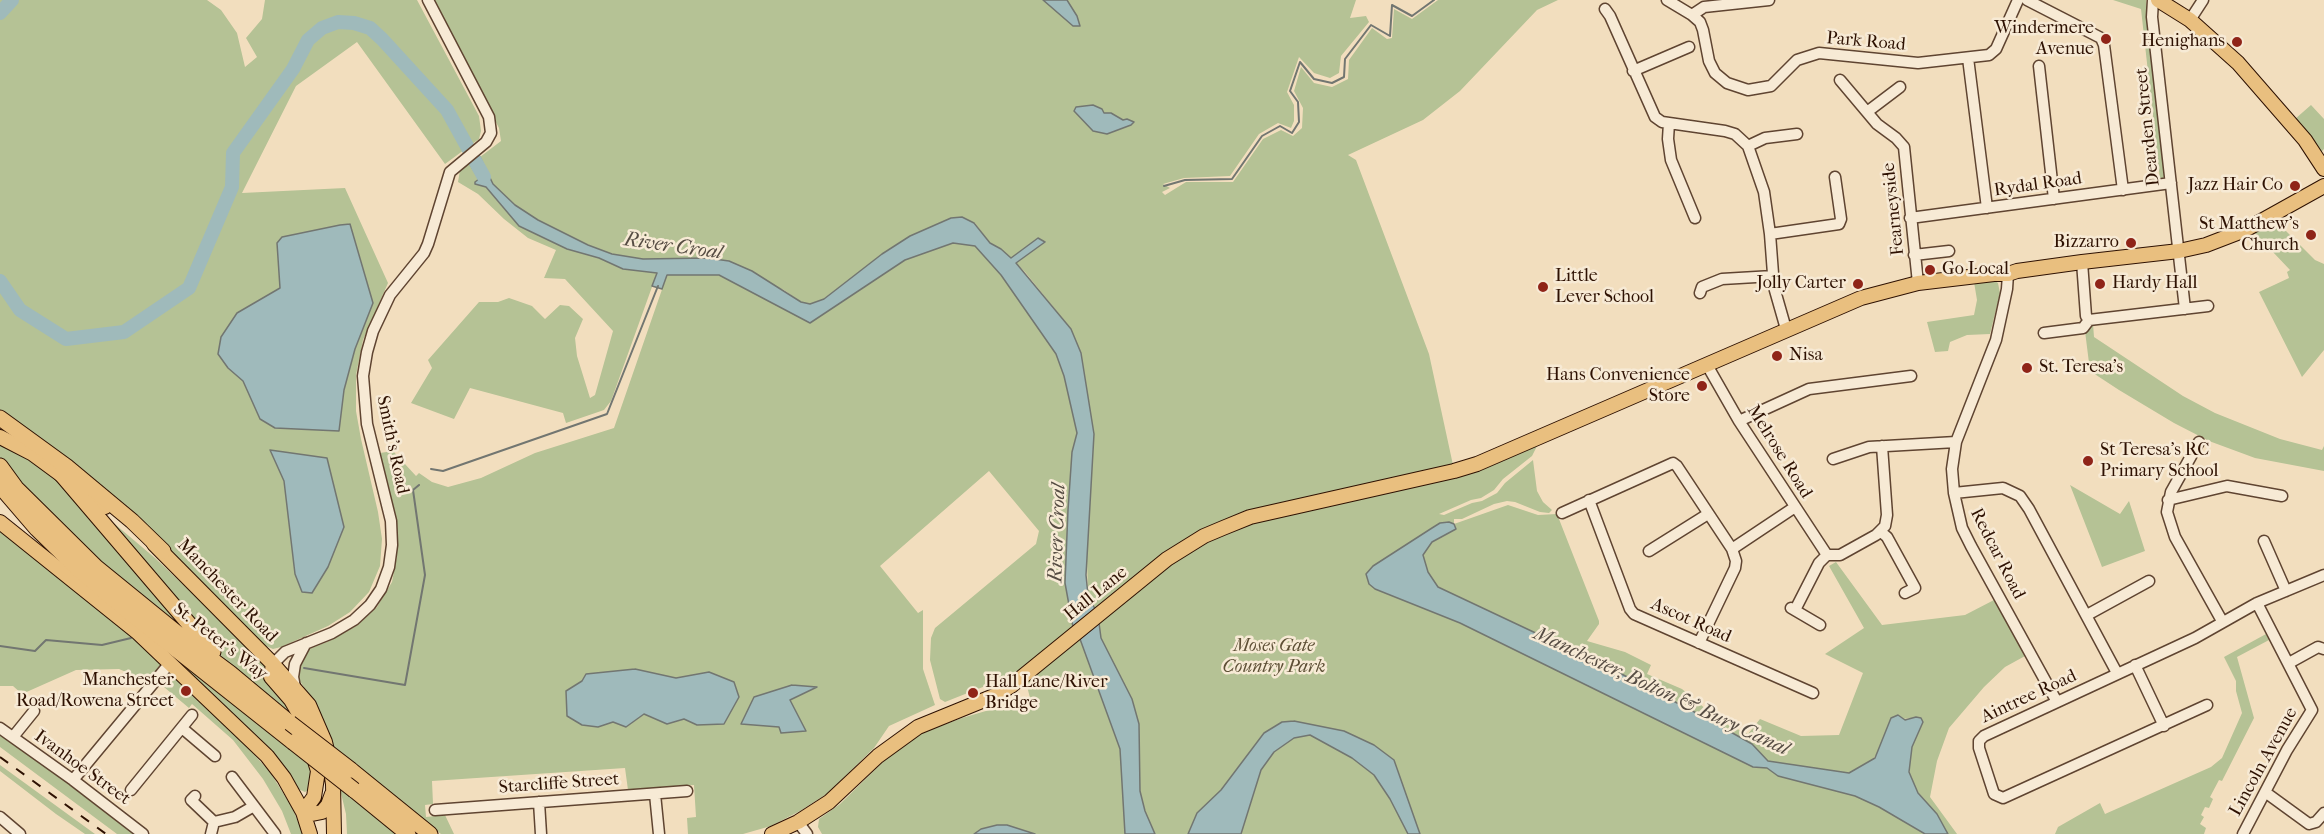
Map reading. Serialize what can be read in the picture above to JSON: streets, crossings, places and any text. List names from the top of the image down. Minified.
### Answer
{"streets":{"highway":["St. Peter's Way"],"main road":["Manchester Road","Hall Lane"],"street":["Park Road","Dearden Street","Rydal Road","Fearneyside","Smith's Road","Melrose Road","Redcar Road","Ascot Road","Aintree Road","Lincoln Avenue","Ivanhoe Street","Starcliffe Street"]},"crossings":[["Dearden Street","Rydal Road"],["Dearden Street","Hall Lane"],["Rydal Road","Fearneyside"],["Fearneyside","Hall Lane"],["Smith's Road","Manchester Road"],["Melrose Road","Hall Lane"],["Redcar Road","Hall Lane"],["Redcar Road","Aintree Road"],["Aintree Road","Lincoln Avenue"]],"water":["River Croal","Manchester, Bolton & Bury Canal"],"parks":["Moses Gate Country Park"],"places":["Windermere Avenue","Henighans","Jazz Hair Co","St Matthew's Church","Bizzarro","Go Local","Jolly Carter","Hardy Hall","Little Lever School","Nisa","St. Teresa's","Hans Convenience Store","St Teresa's RC Primary School","Manchester Road/Rowena Street","Hall Lane/River Bridge"]}
